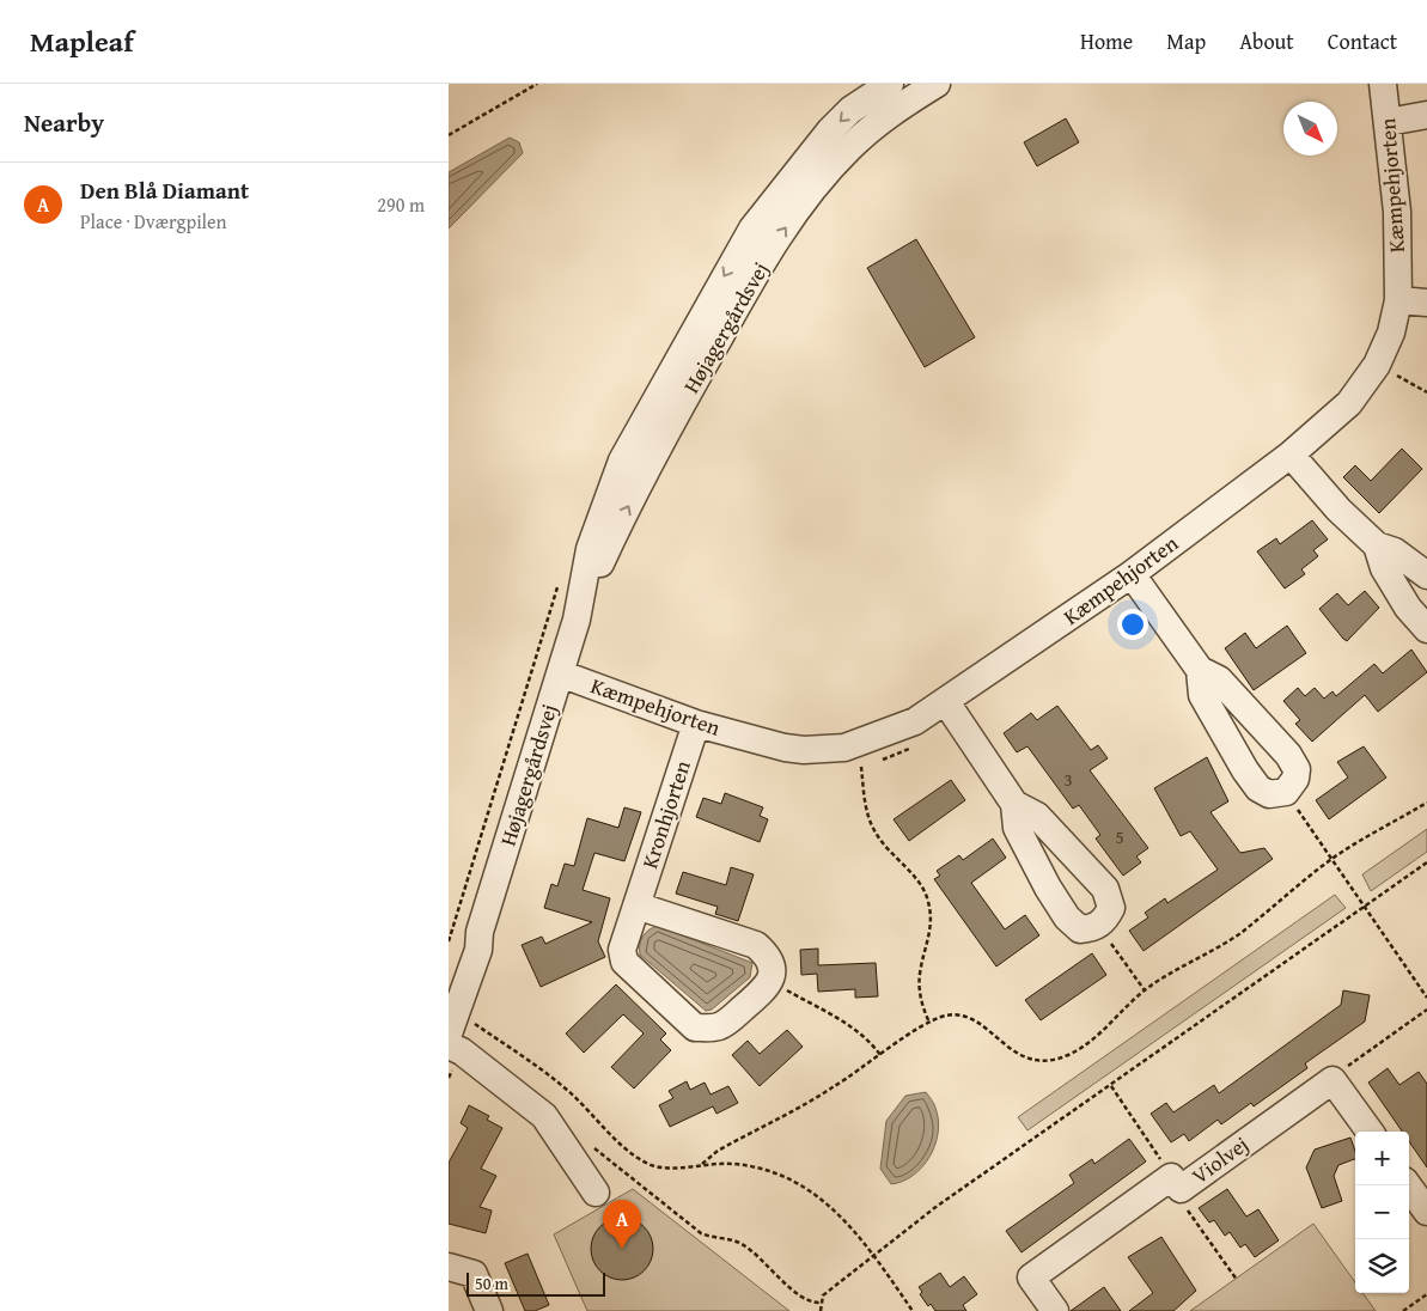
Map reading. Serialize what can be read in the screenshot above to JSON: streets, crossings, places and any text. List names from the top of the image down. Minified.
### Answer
{"streets":{"street":["Kæmpehjorten","Højagergårdsvej","Kronhjorten","Violvej"]},"crossings":[["Kæmpehjorten","Højagergårdsvej"],["Kæmpehjorten","Kronhjorten"]],"house_numbers":["3","5"],"scale_bar":"50 m","north":"bottom right","page":{"header":"Mapleaf","nav":["Home","Map","About","Contact"],"heading":"Nearby","list":[{"mark":"A","name":"Den Blå Diamant","note":"Place · Dværgpilen","value":"290 m"}],"map_buttons":["+","−"],"pins":"A","scale":"50 m"}}
